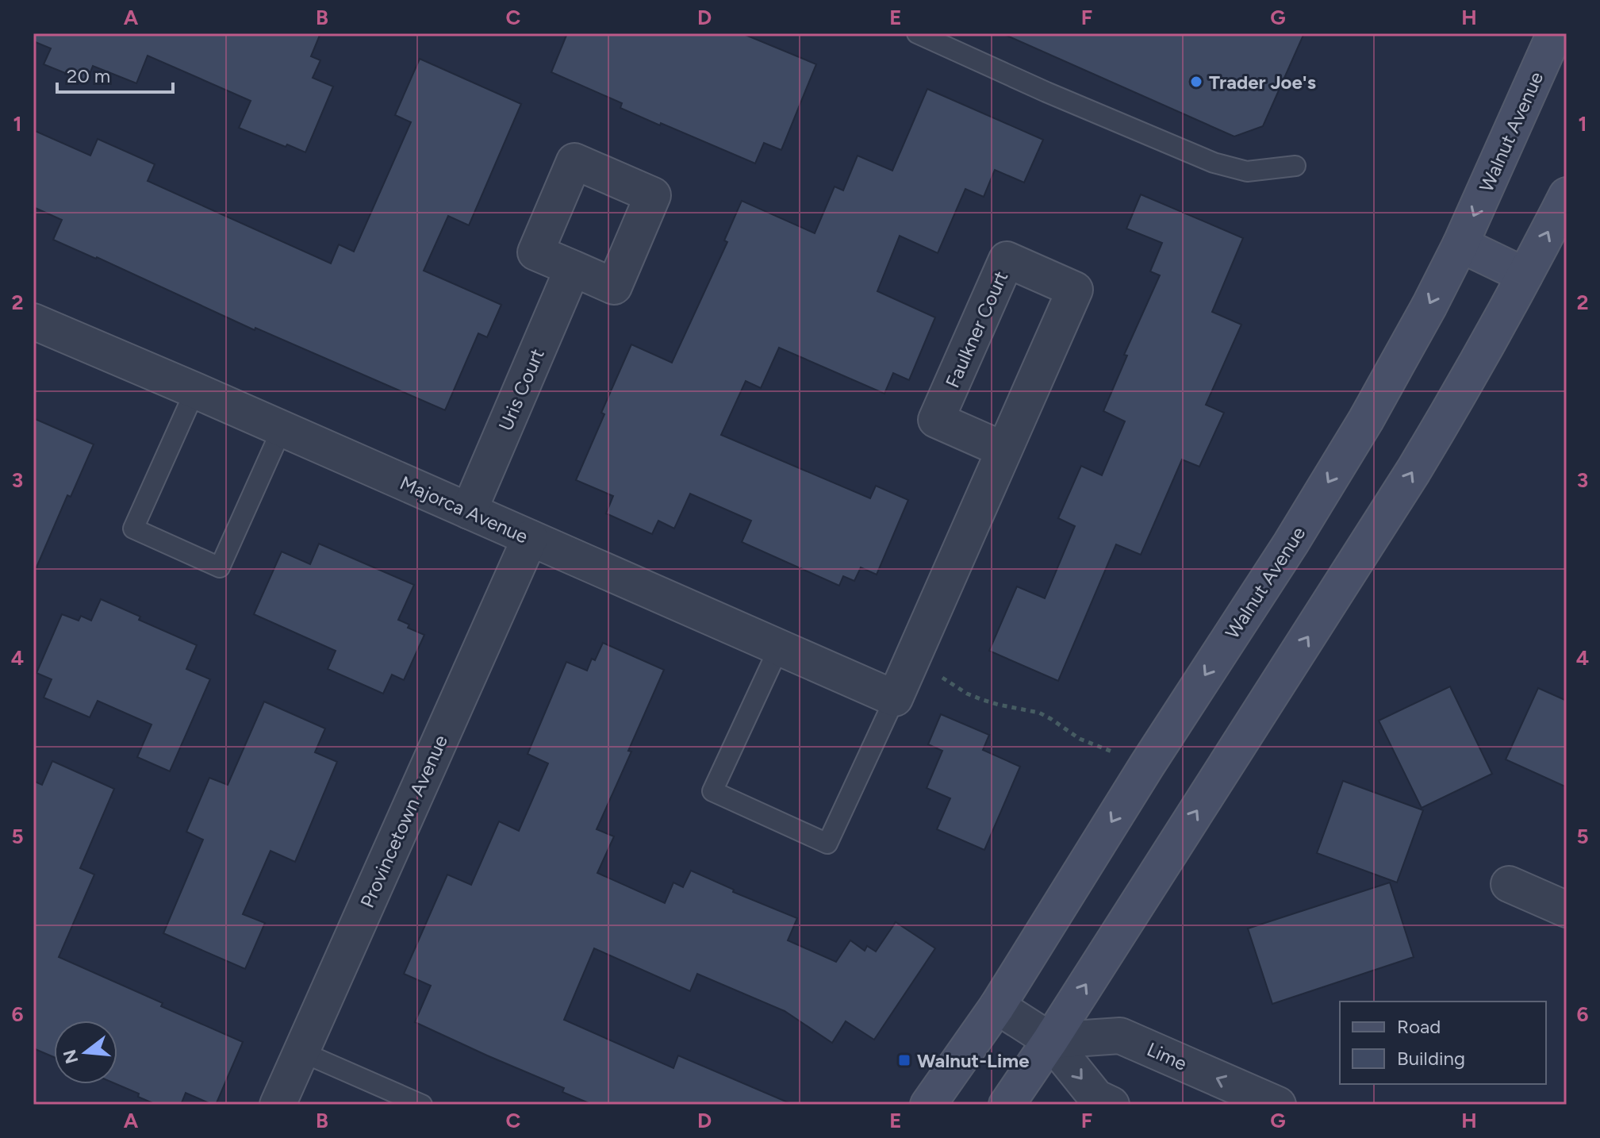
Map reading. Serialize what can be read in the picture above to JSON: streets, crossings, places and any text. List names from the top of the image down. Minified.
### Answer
{"streets":{"main road":["Walnut Avenue"],"street":["Faulkner Court","Uris Court","Majorca Avenue","Provincetown Avenue","Lime"]},"crossings":[["Faulkner Court","Majorca Avenue"],["Uris Court","Majorca Avenue"],["Majorca Avenue","Provincetown Avenue"]],"one_way":["Lime"],"places":{"other":["Trader Joe's"],"transit":["Walnut-Lime"]},"legend":["Road","Building"],"scale_bar":"20 m","north":"left","grid":{"columns":["A","B","C","D","E","F","G","H"],"rows":["1","2","3","4","5","6"]}}
